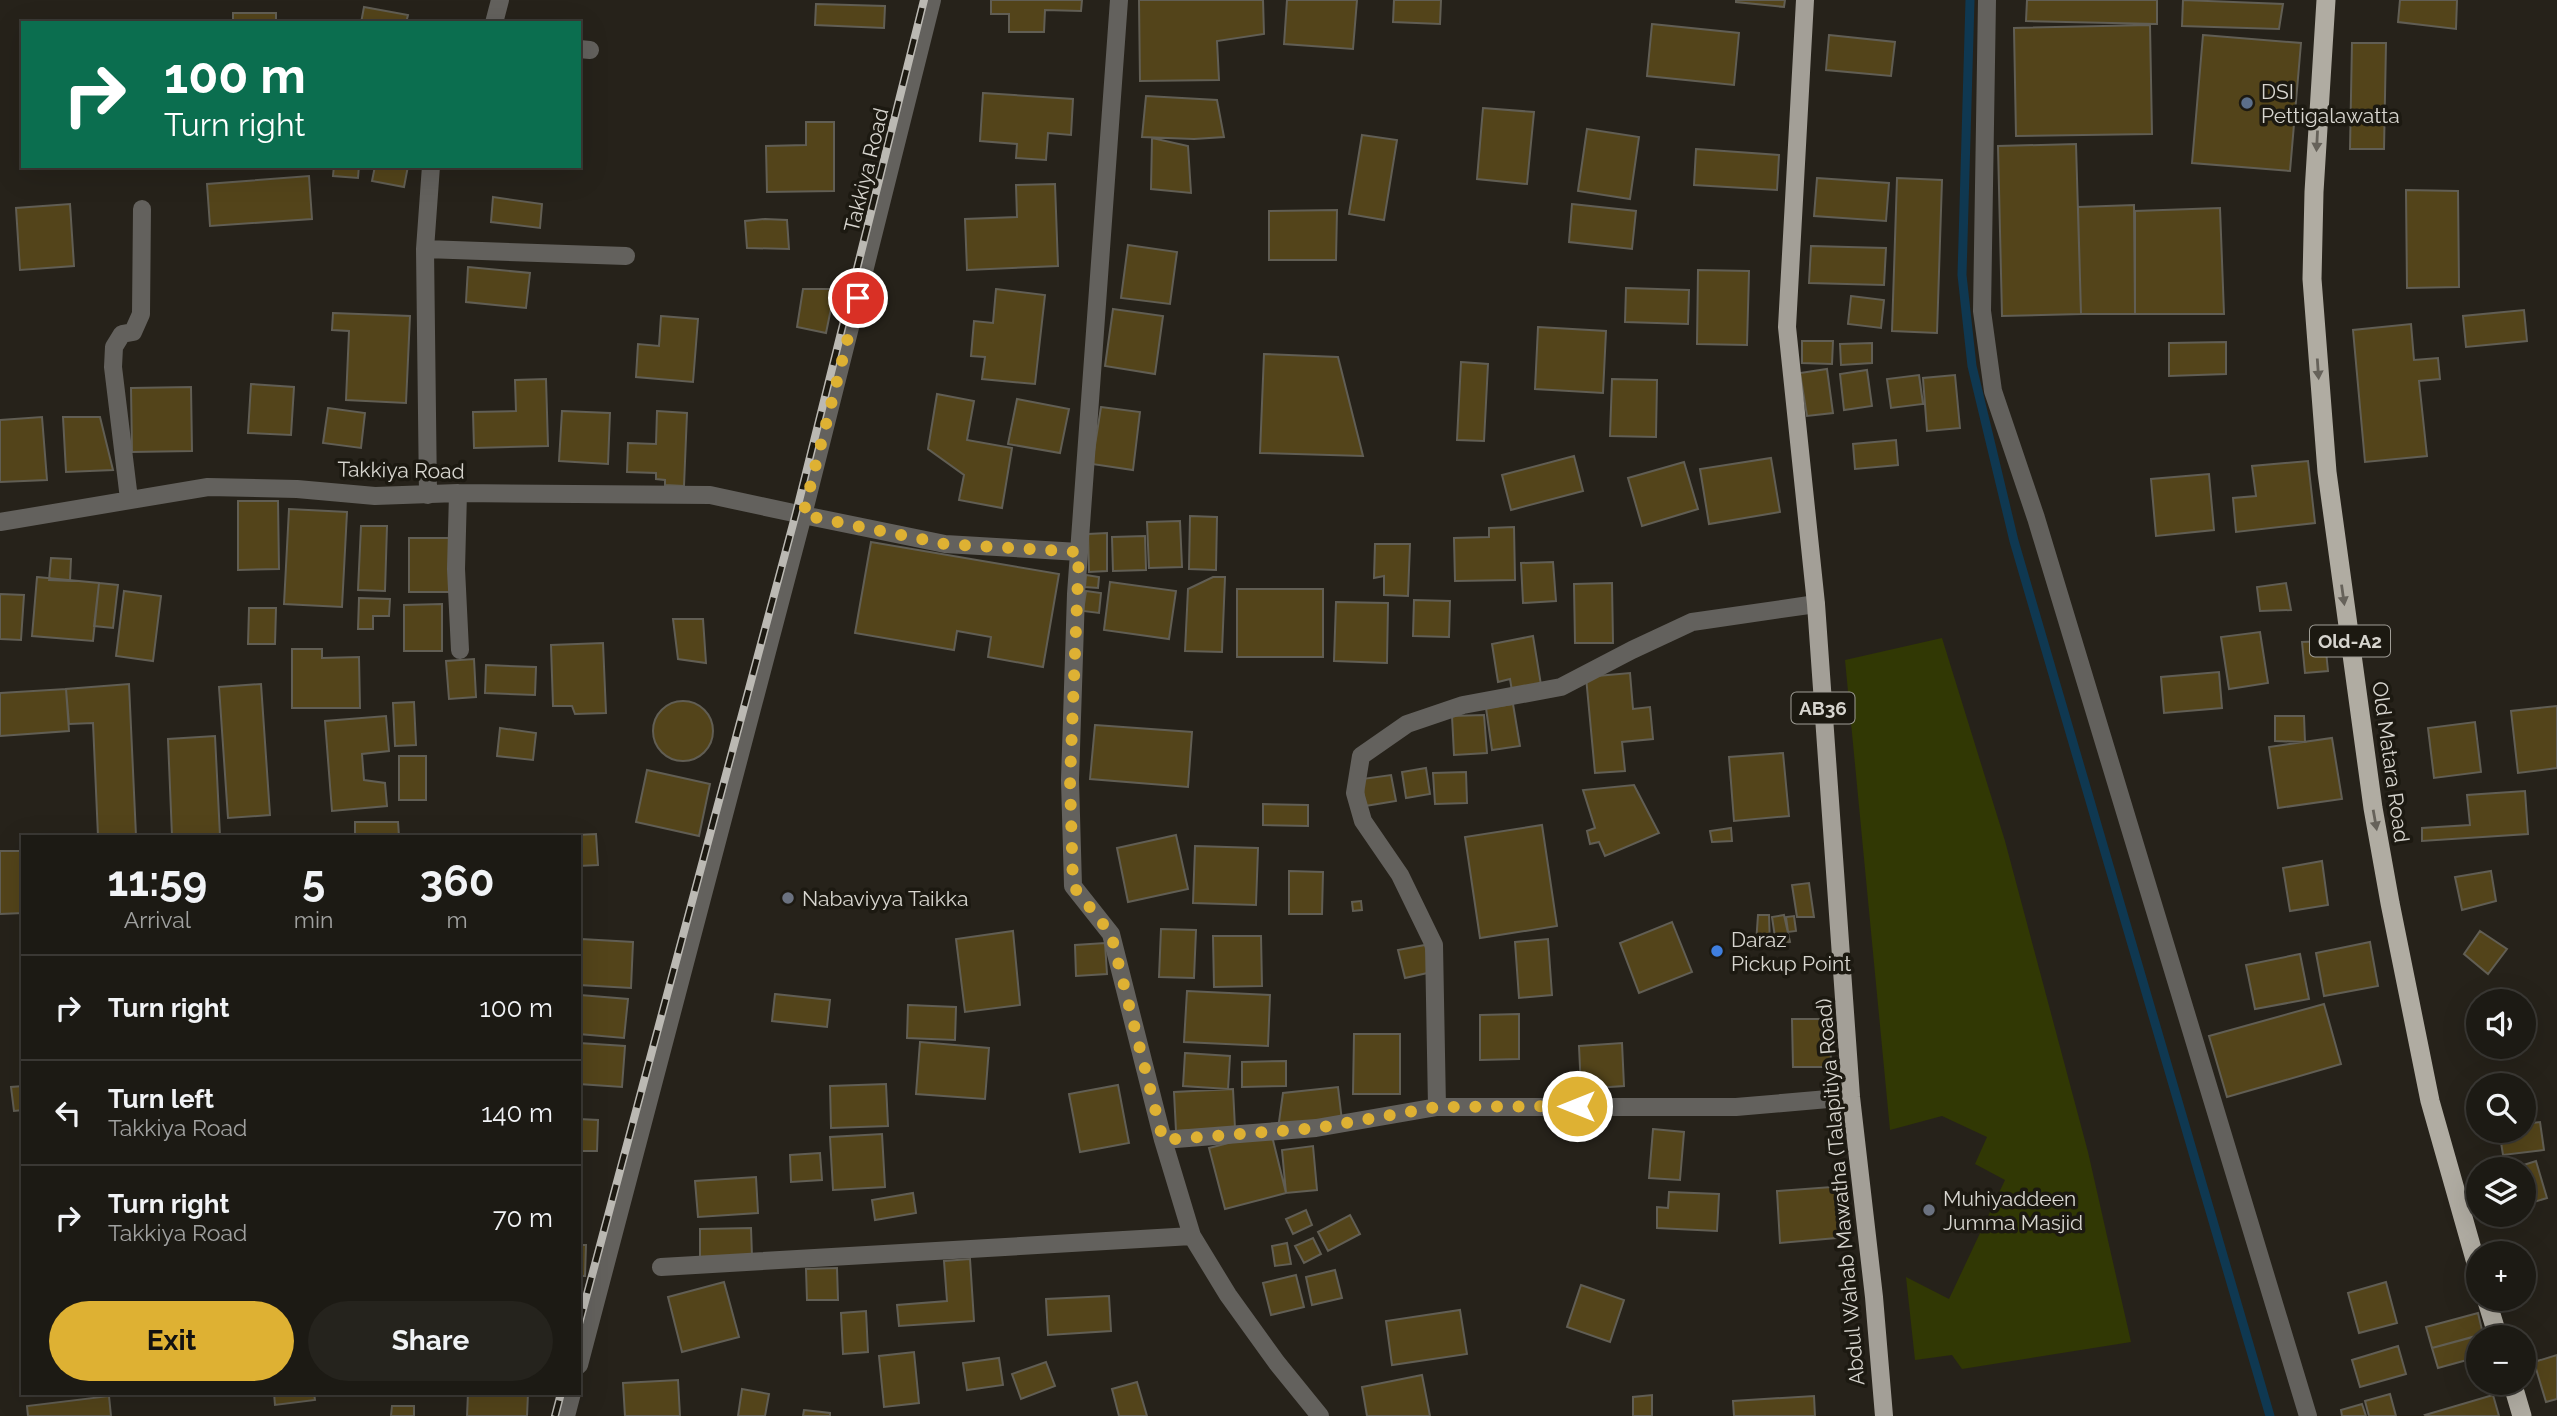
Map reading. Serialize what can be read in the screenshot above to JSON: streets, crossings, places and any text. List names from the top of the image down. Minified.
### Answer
{"streets":{"highway":["Old-A2","Old Matara Road"],"main road":["AB36","Abdul Wahab Mawatha (Talapitiya Road)"],"street":["Takkiya Road"]},"one_way":["Old Matara Road"],"places":["DSI Pettigalawatta","Nabaviyya Taikka","Daraz Pickup Point","Muhiyaddeen Jumma Masjid"],"page":{"turn":["100 m","Turn right"],"eta":["11:59","Arrival","5","min","360","m"],"list":[{"name":"Turn right","value":"100 m"},{"name":"Turn left","note":"Takkiya Road","value":"140 m"},{"name":"Turn right","note":"Takkiya Road","value":"70 m"}],"map_buttons":["+","−"],"buttons":["Exit","Share"]}}
